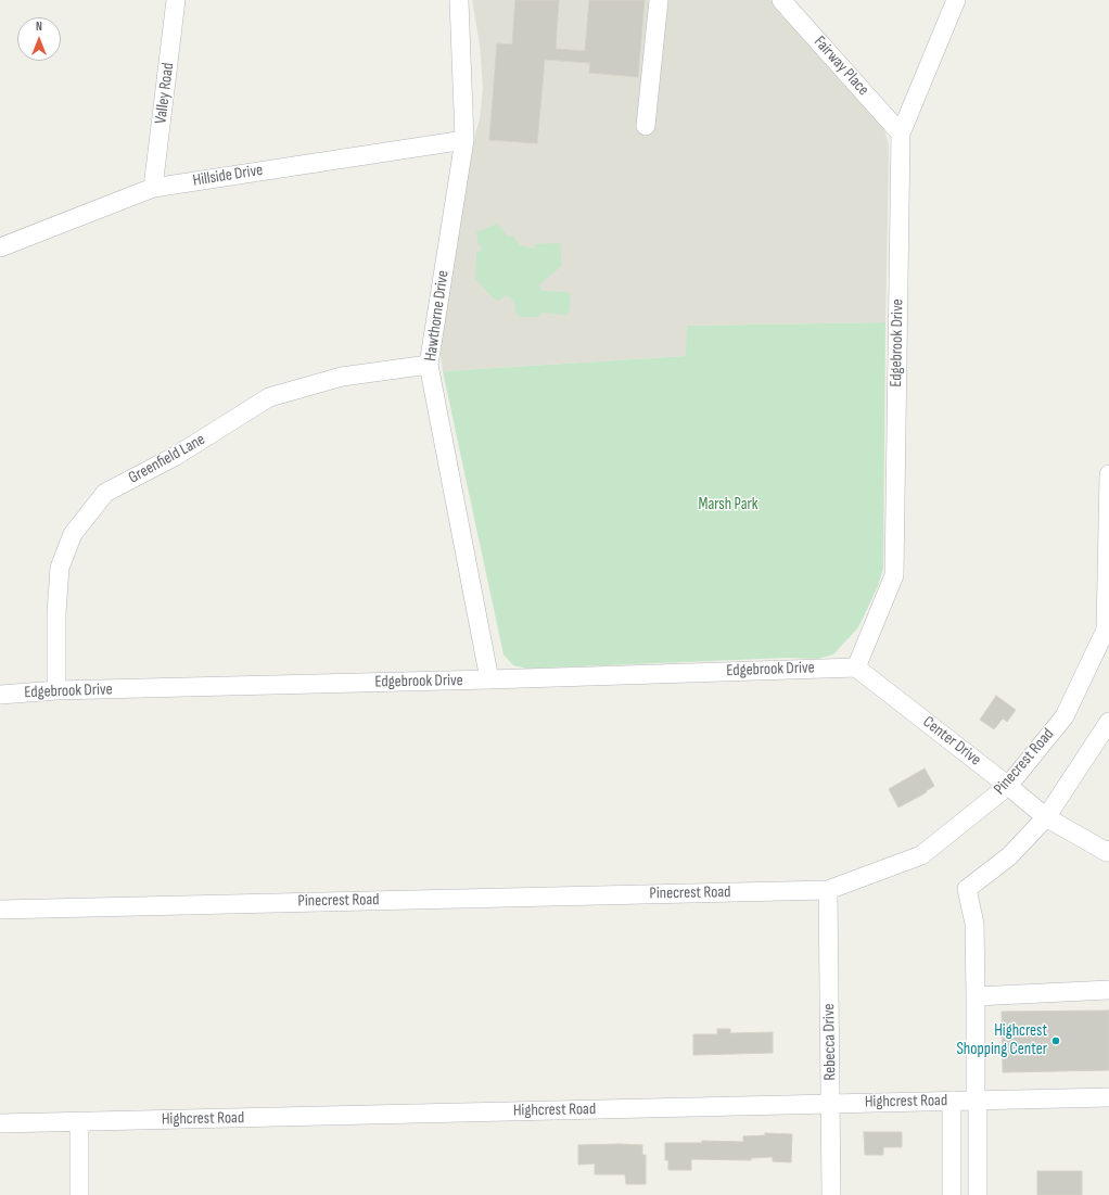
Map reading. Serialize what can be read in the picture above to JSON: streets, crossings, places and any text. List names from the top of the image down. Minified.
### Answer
{"streets":{"street":["Fairway Place","Valley Road","Hillside Drive","Hawthorne Drive","Edgebrook Drive","Greenfield Lane","Center Drive","Pinecrest Road","Rebecca Drive","Highcrest Road"]},"crossings":[["Fairway Place","Edgebrook Drive"],["Valley Road","Hillside Drive"],["Hillside Drive","Hawthorne Drive"],["Hawthorne Drive","Edgebrook Drive"],["Hawthorne Drive","Greenfield Lane"],["Edgebrook Drive","Greenfield Lane"],["Edgebrook Drive","Center Drive"],["Center Drive","Pinecrest Road"],["Pinecrest Road","Rebecca Drive"],["Rebecca Drive","Highcrest Road"]],"parks":["Marsh Park"],"places":["Highcrest Shopping Center"],"north":"top"}
